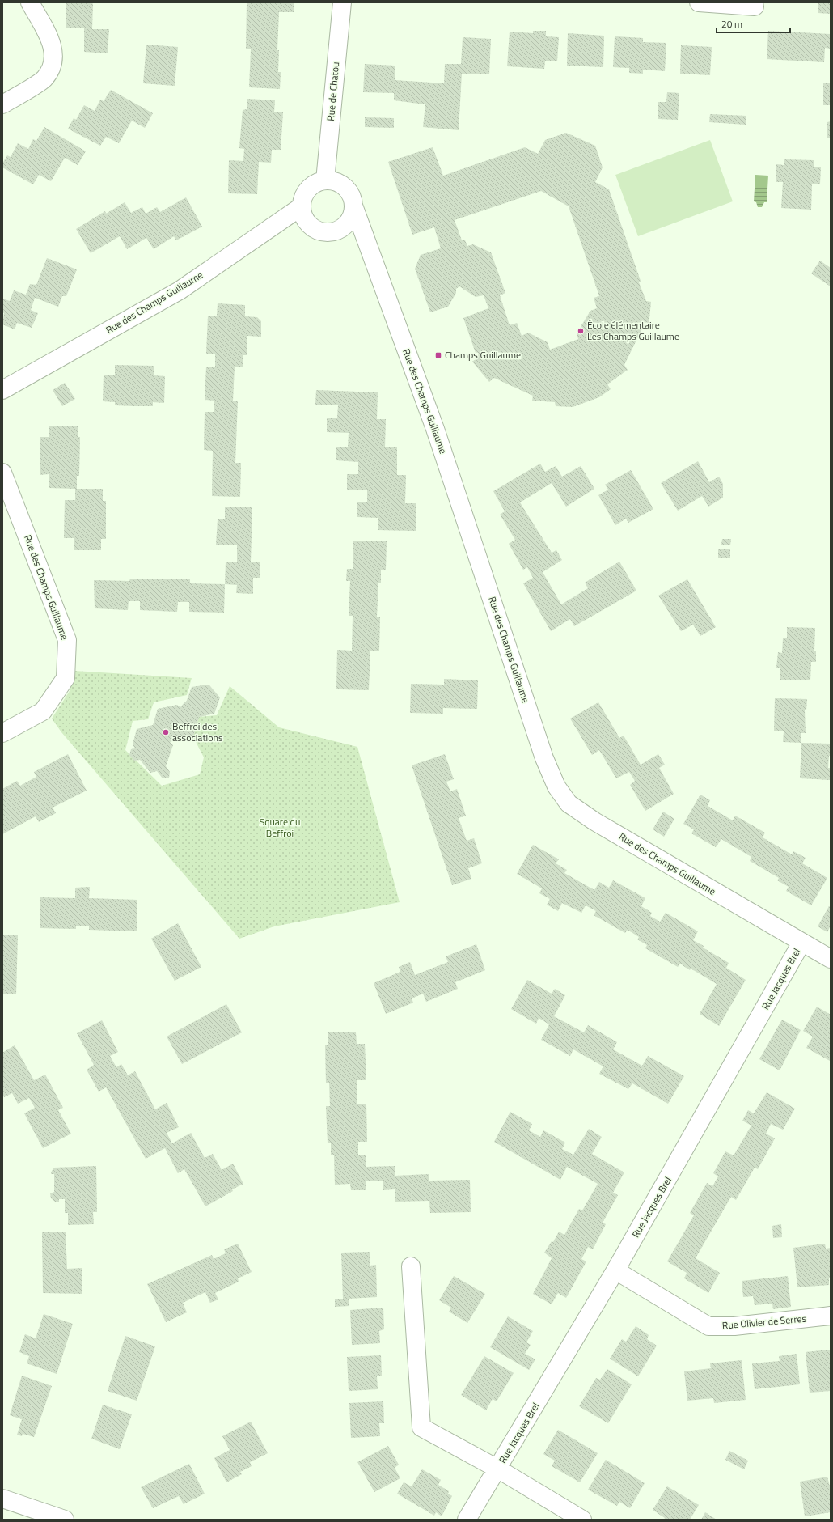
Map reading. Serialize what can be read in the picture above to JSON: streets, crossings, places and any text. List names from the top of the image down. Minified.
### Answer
{"streets":{"street":["Rue de Chatou","Rue des Champs Guillaume","Rue Jacques Brel","Rue Olivier de Serres"]},"crossings":[["Rue de Chatou","Rue des Champs Guillaume"],["Rue des Champs Guillaume","Rue Jacques Brel"],["Rue Jacques Brel","Rue Olivier de Serres"]],"parks":["Square du Beffroi"],"places":{"other":["École élémentaire Les Champs Guillaume","Beffroi des associations"],"transit":["Champs Guillaume"]},"scale_bar":"20 m"}
